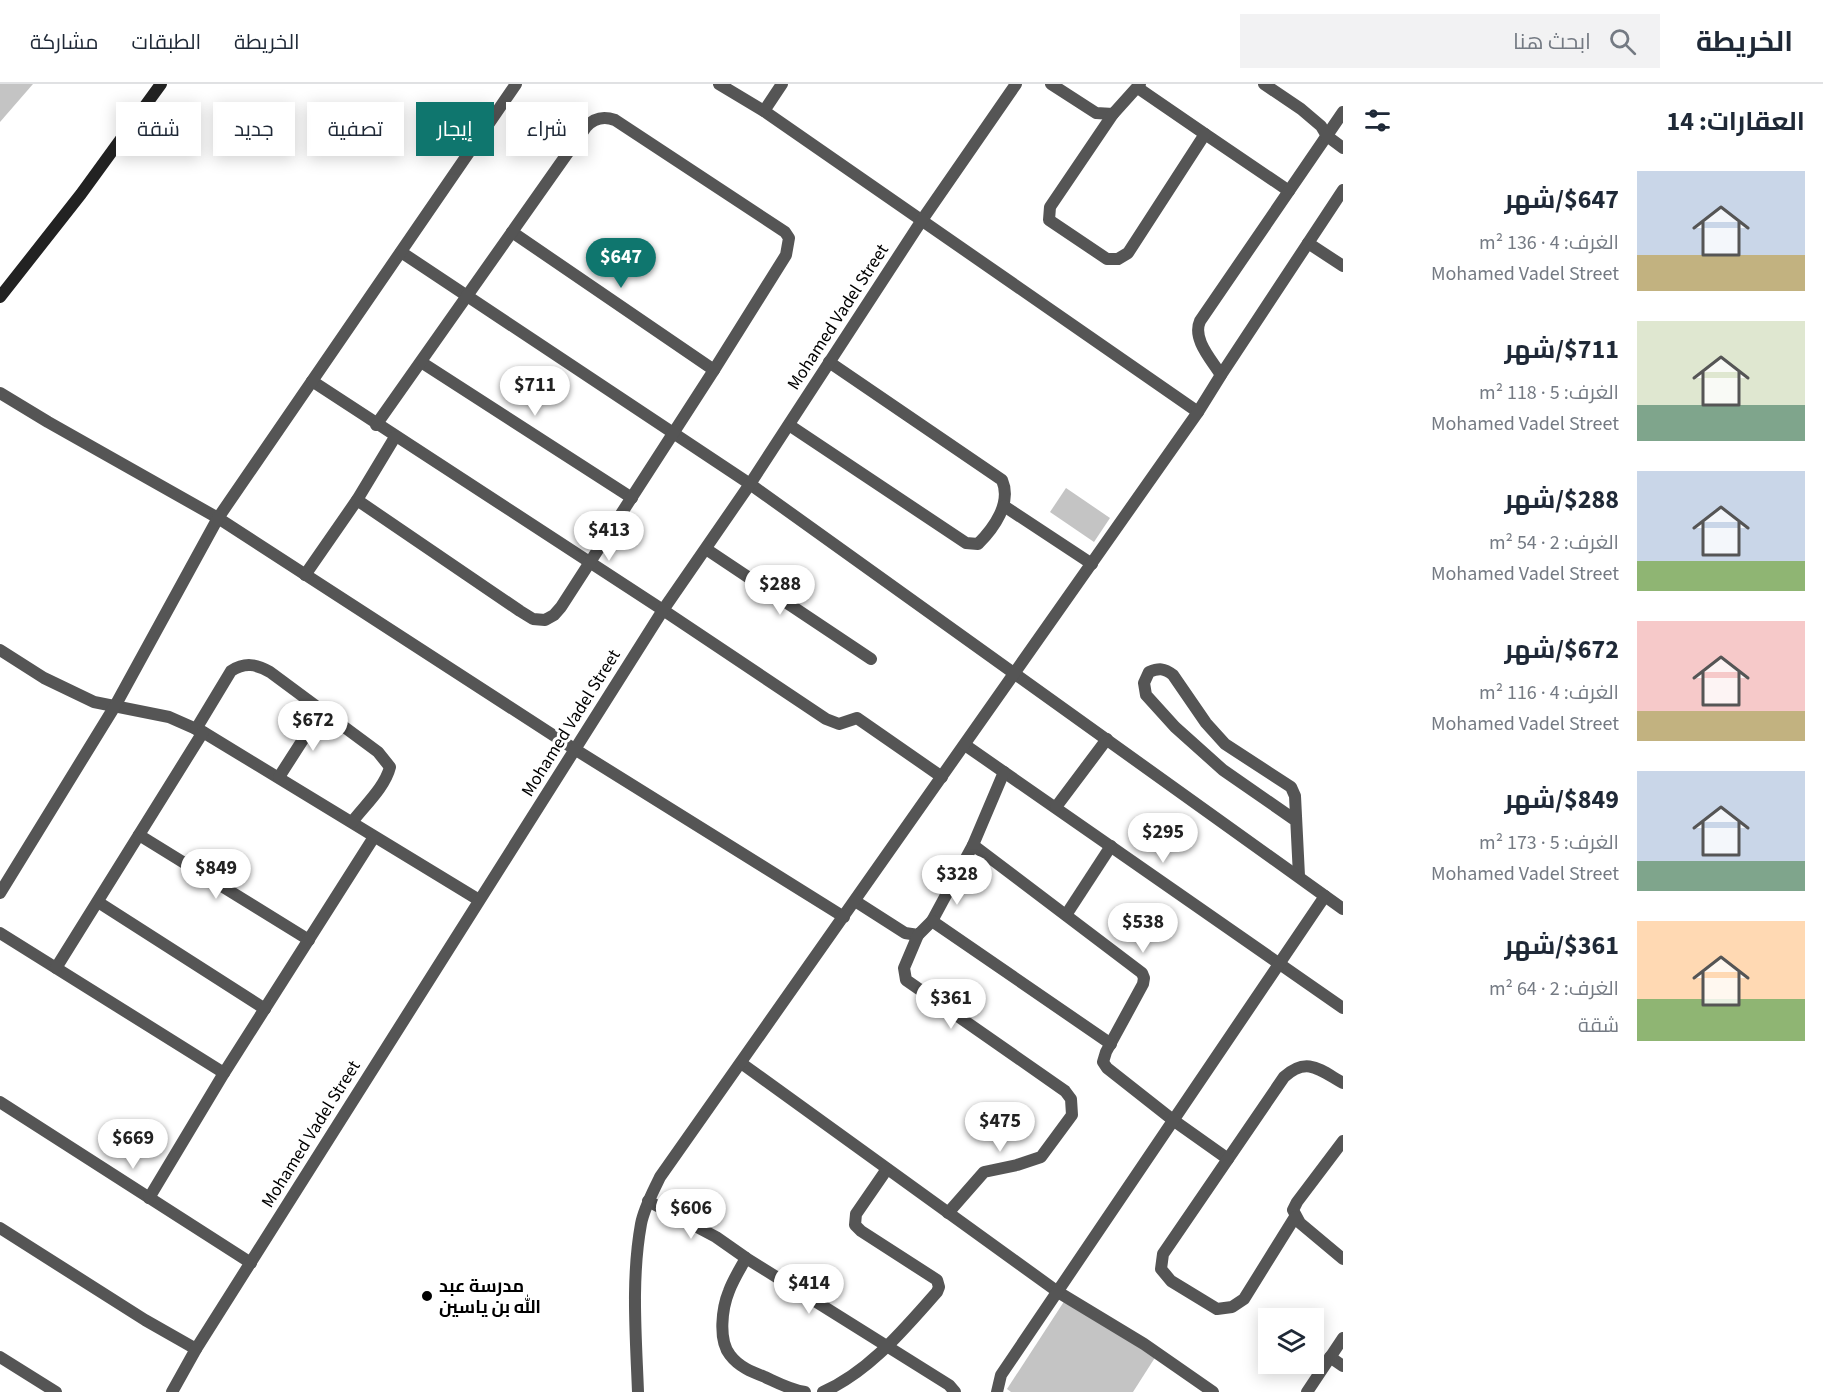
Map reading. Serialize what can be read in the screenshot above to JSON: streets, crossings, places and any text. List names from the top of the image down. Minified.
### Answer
{"streets":{"street":["Mohamed Vadel Street"]},"places":["مدرسة عبد الله بن ياسين"],"page":{"header":"الخريطة","search":"ابحث هنا","nav":["الخريطة","الطبقات","مشاركة"],"heading":"العقارات: 14","chip":["شراء","إيجار","تصفية","جديد","شقة"],"list":[{"name":"$647/شهر","note":"الغرف: 4 · 136 m² · Mohamed Vadel Street"},{"name":"$711/شهر","note":"الغرف: 5 · 118 m² · Mohamed Vadel Street"},{"name":"$288/شهر","note":"الغرف: 2 · 54 m² · Mohamed Vadel Street"},{"name":"$672/شهر","note":"الغرف: 4 · 116 m² · Mohamed Vadel Street"},{"name":"$849/شهر","note":"الغرف: 5 · 173 m² · Mohamed Vadel Street"},{"name":"$361/شهر","note":"الغرف: 2 · 64 m² · شقة"}],"price":["$647","$711","$413","$288","$672","$295","$849","$328","$538","$361","$475","$669","$606","$414"]}}
